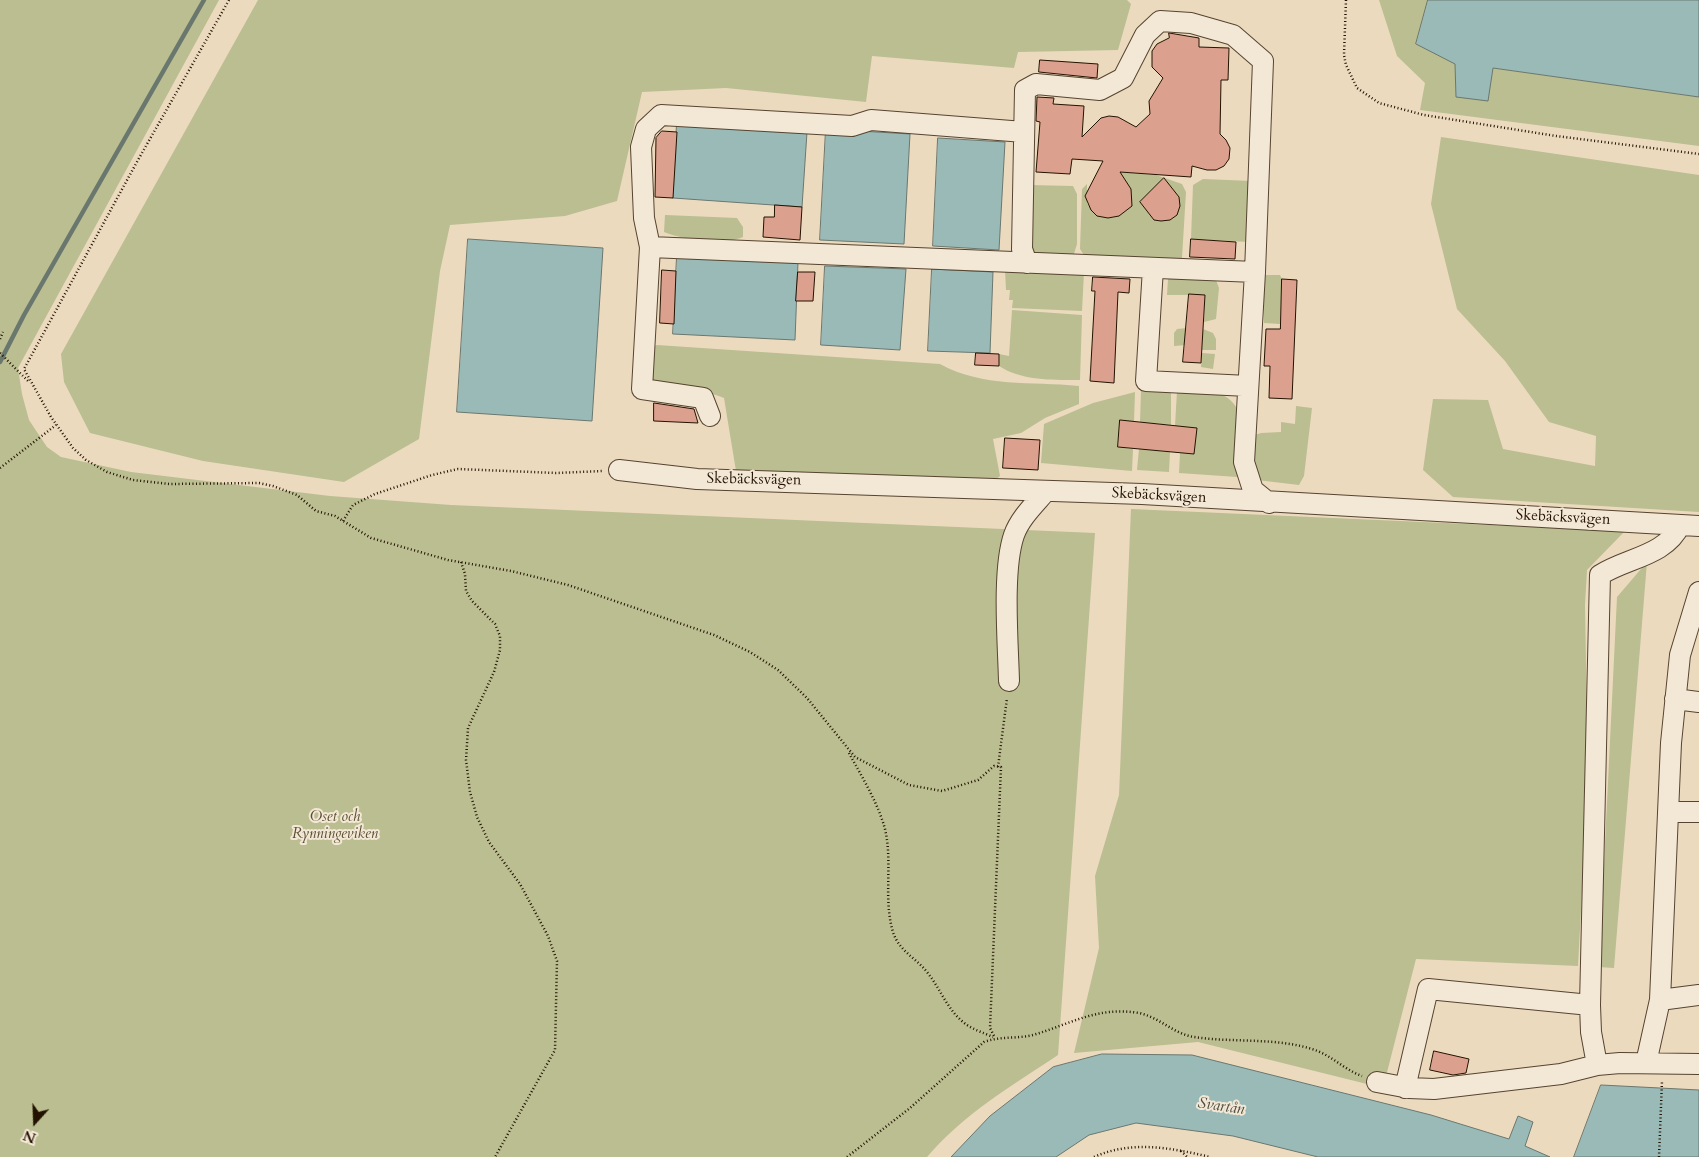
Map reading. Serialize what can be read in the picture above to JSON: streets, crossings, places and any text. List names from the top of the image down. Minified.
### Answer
{"streets":{"street":["Skebäcksvägen"]},"water":["Svartån"],"parks":["Oset och Rynningeviken"],"north":"bottom"}
